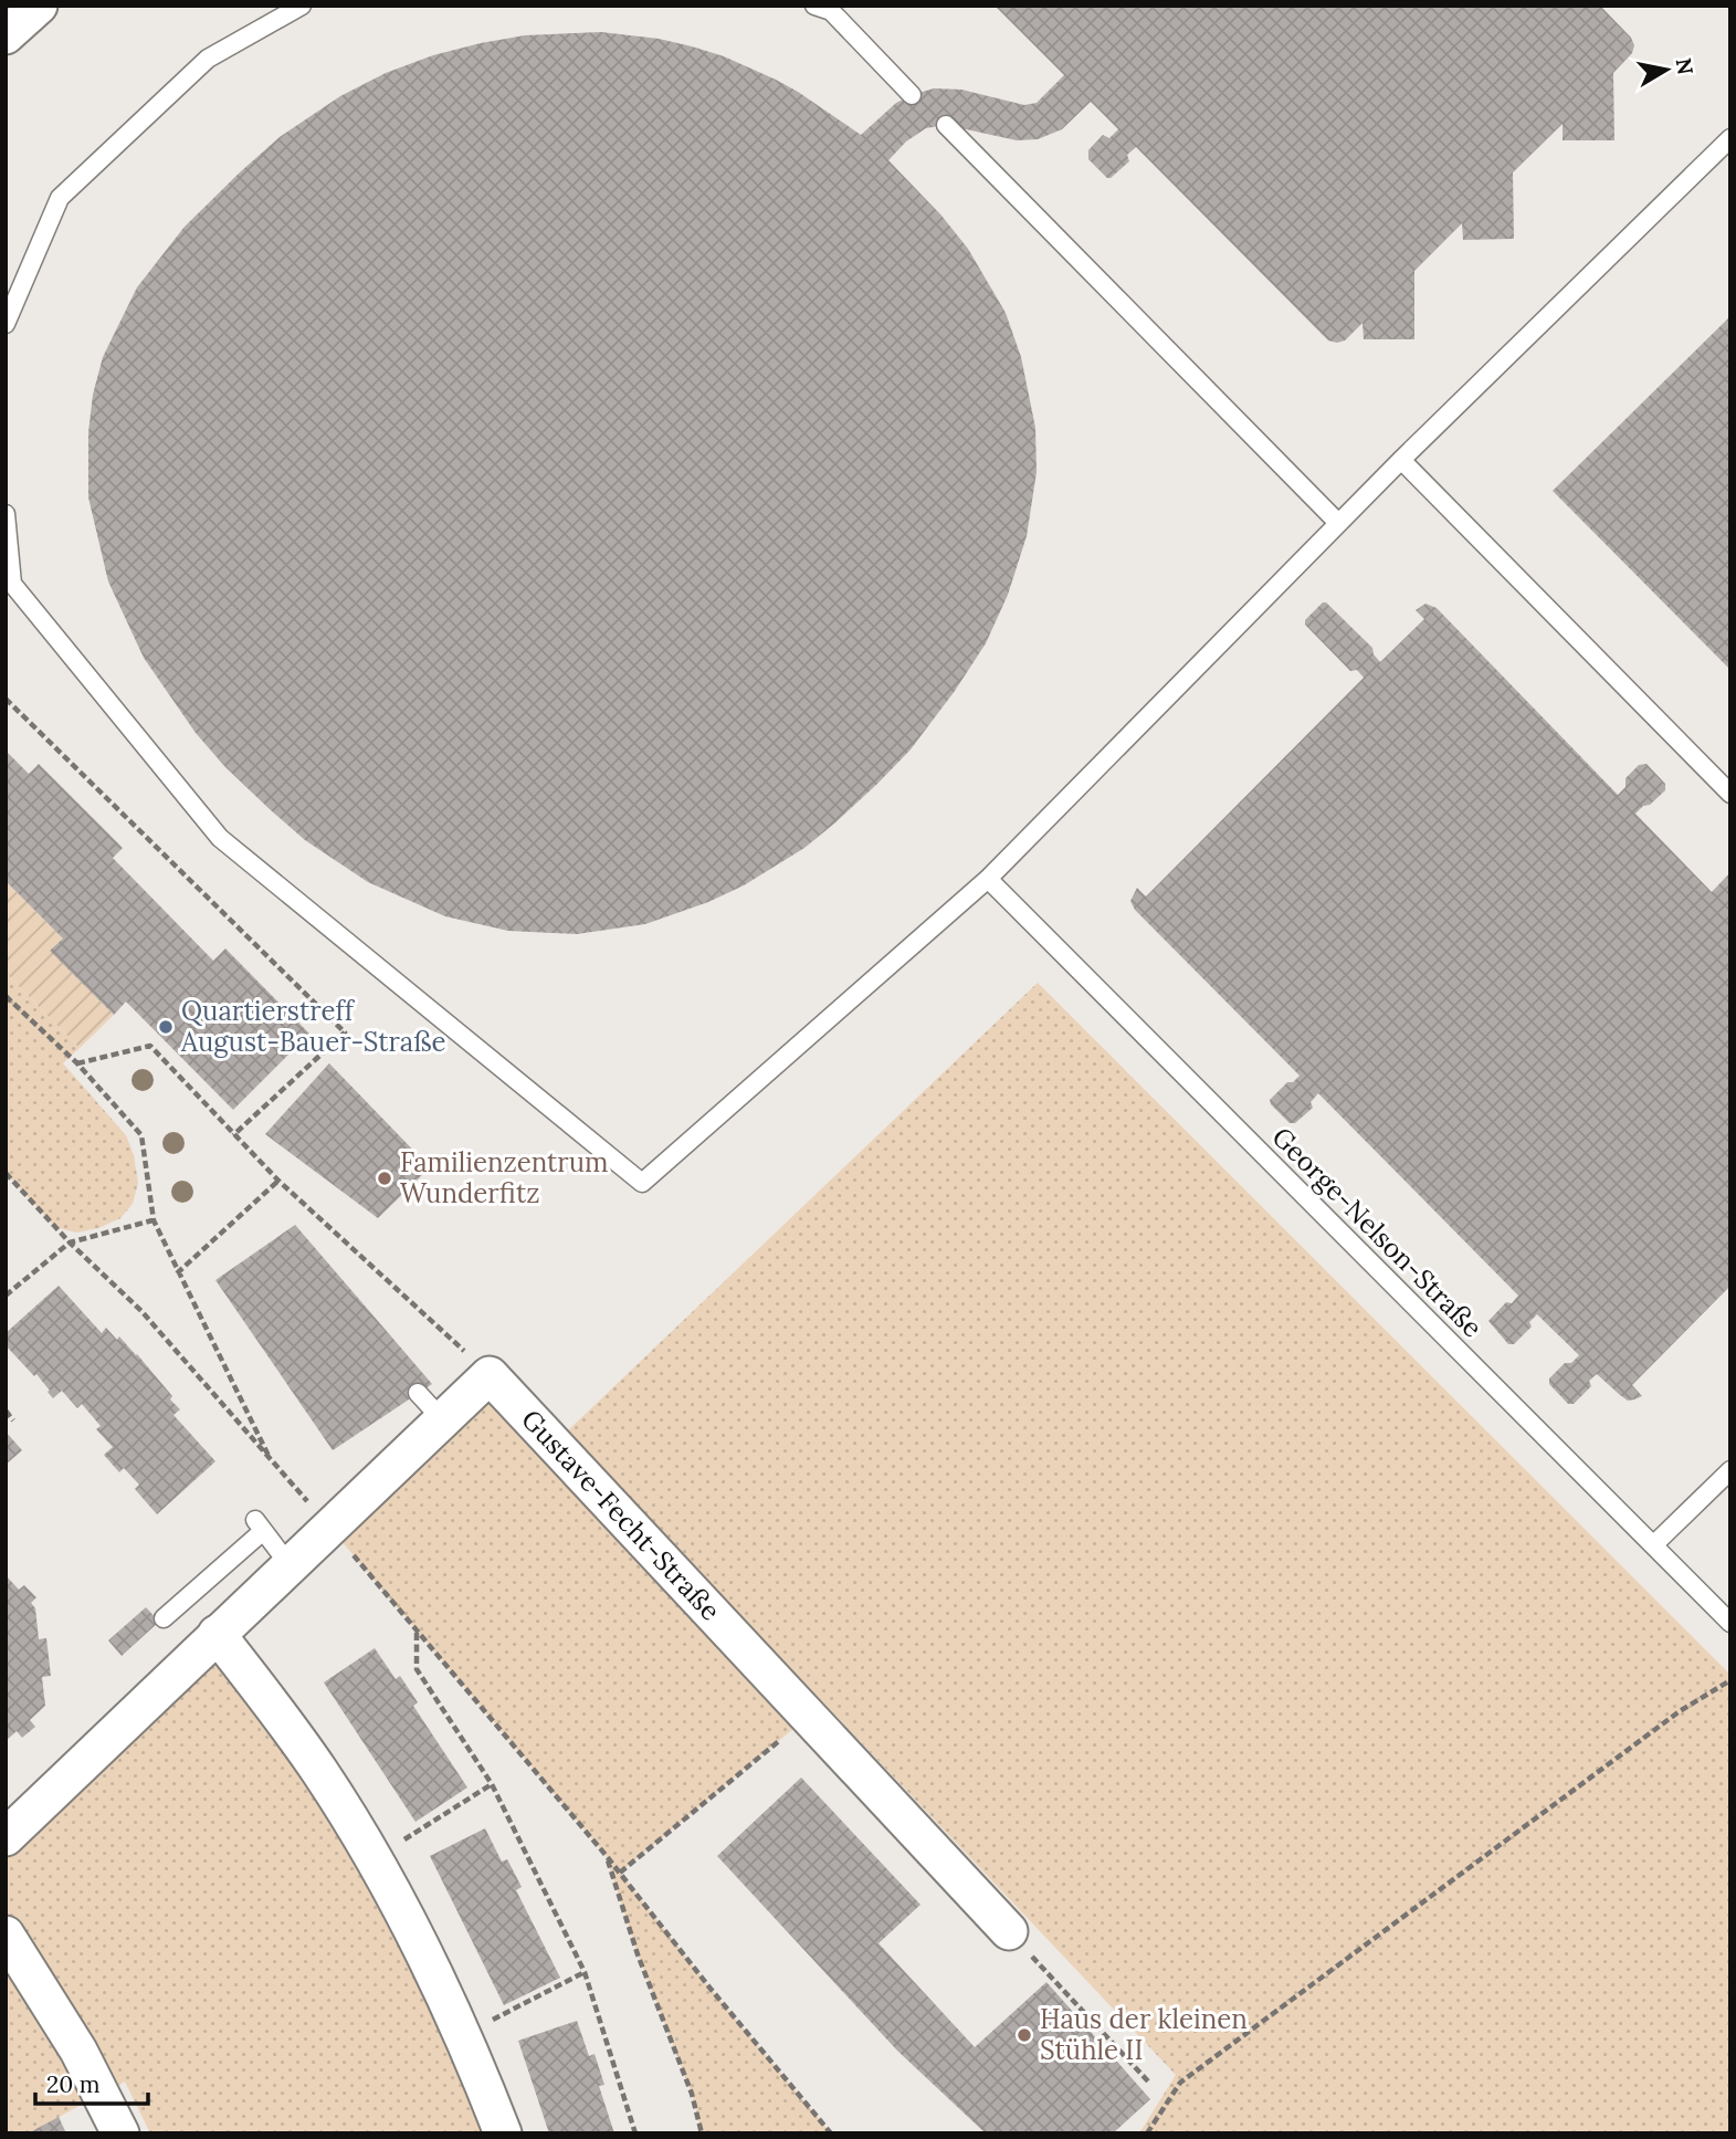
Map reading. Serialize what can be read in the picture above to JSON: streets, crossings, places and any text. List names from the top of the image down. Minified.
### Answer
{"streets":{"street":["Gustave-Fecht-Straße"],"lane":["George-Nelson-Straße"]},"places":["Quartierstreff August-Bauer-Straße","Familienzentrum Wunderfitz","Haus der kleinen Stühle II"],"scale_bar":"20 m","north":"right"}
